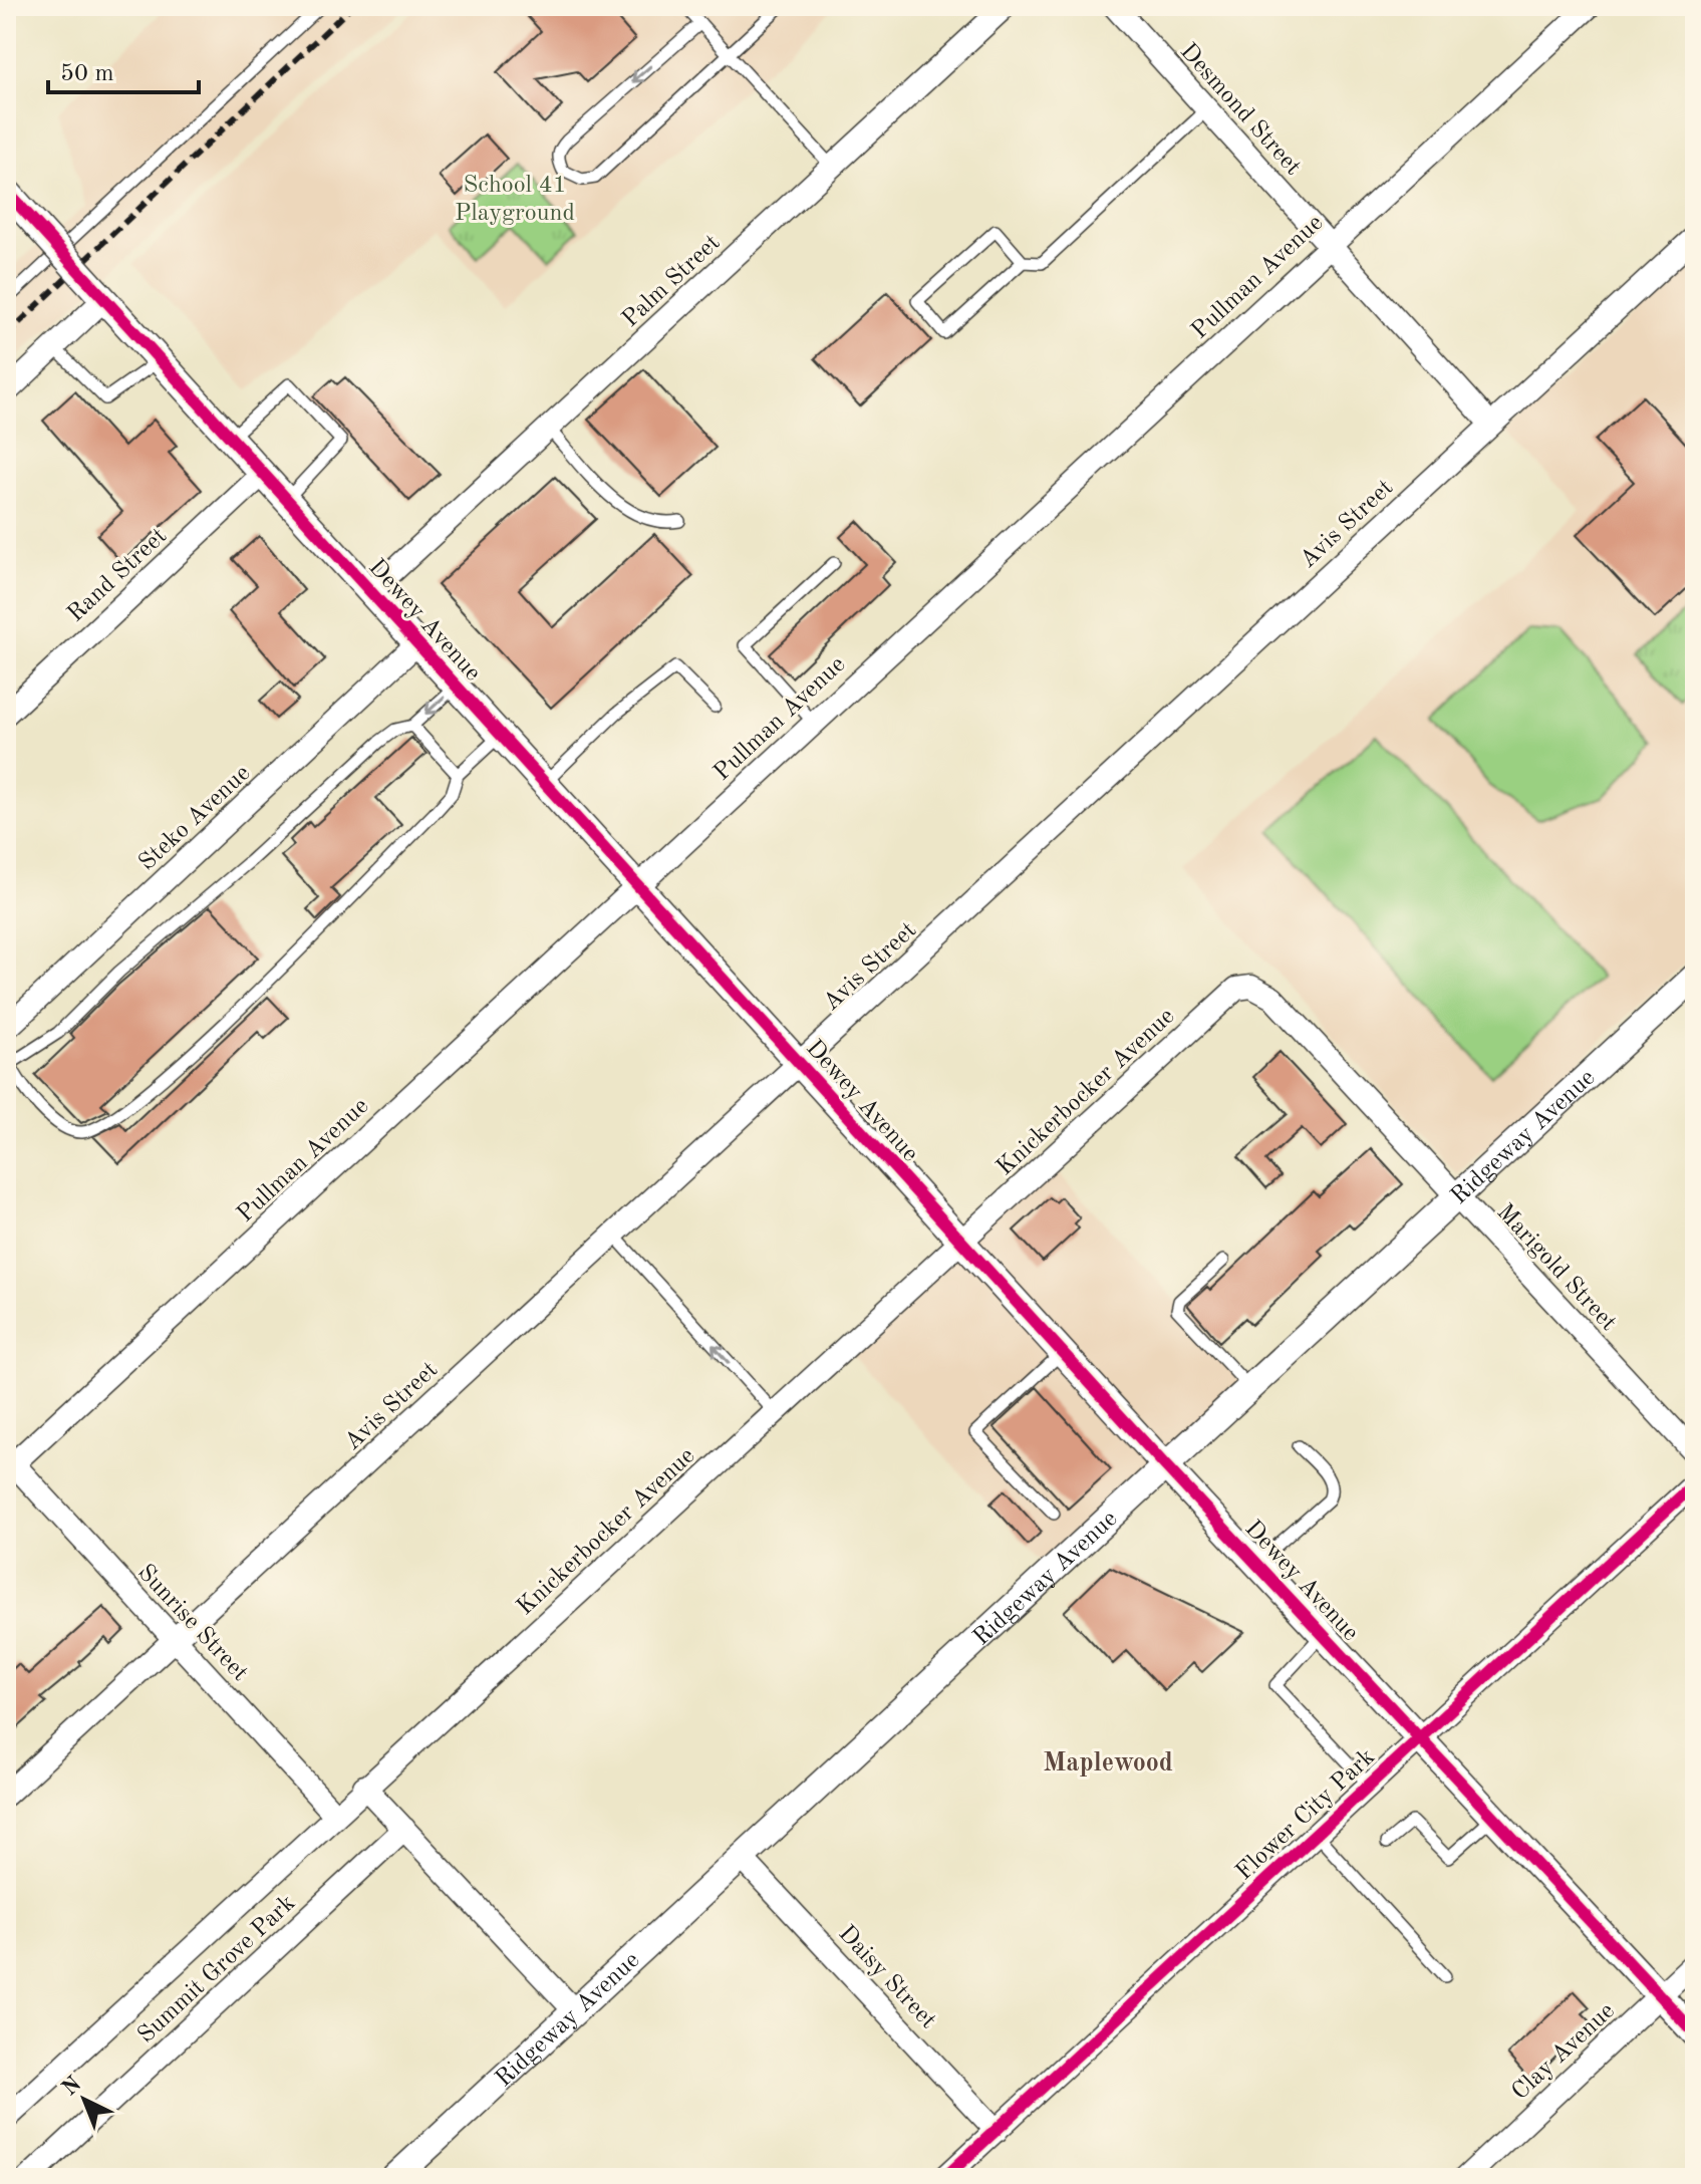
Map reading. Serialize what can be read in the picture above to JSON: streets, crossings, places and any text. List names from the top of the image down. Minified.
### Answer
{"streets":{"street":["Desmond Street","Pullman Avenue","Palm Street","Avis Street","Rand Street","Dewey Avenue","Steko Avenue","Knickerbocker Avenue","Ridgeway Avenue","Marigold Street","Sunrise Street","Flower City Park","Summit Grove Park","Daisy Street","Clay Avenue"]},"crossings":[["Desmond Street","Pullman Avenue"],["Desmond Street","Avis Street"],["Pullman Avenue","Dewey Avenue"],["Pullman Avenue","Sunrise Street"],["Palm Street","Dewey Avenue"],["Avis Street","Dewey Avenue"],["Avis Street","Sunrise Street"],["Rand Street","Dewey Avenue"],["Dewey Avenue","Steko Avenue"],["Dewey Avenue","Knickerbocker Avenue"],["Dewey Avenue","Ridgeway Avenue"],["Dewey Avenue","Flower City Park"],["Dewey Avenue","Clay Avenue"],["Knickerbocker Avenue","Marigold Street"],["Knickerbocker Avenue","Sunrise Street"],["Ridgeway Avenue","Marigold Street"],["Ridgeway Avenue","Daisy Street"],["Flower City Park","Daisy Street"]],"districts":["Maplewood"],"parks":["School 41 Playground"],"scale_bar":"50 m","north":"top left"}
